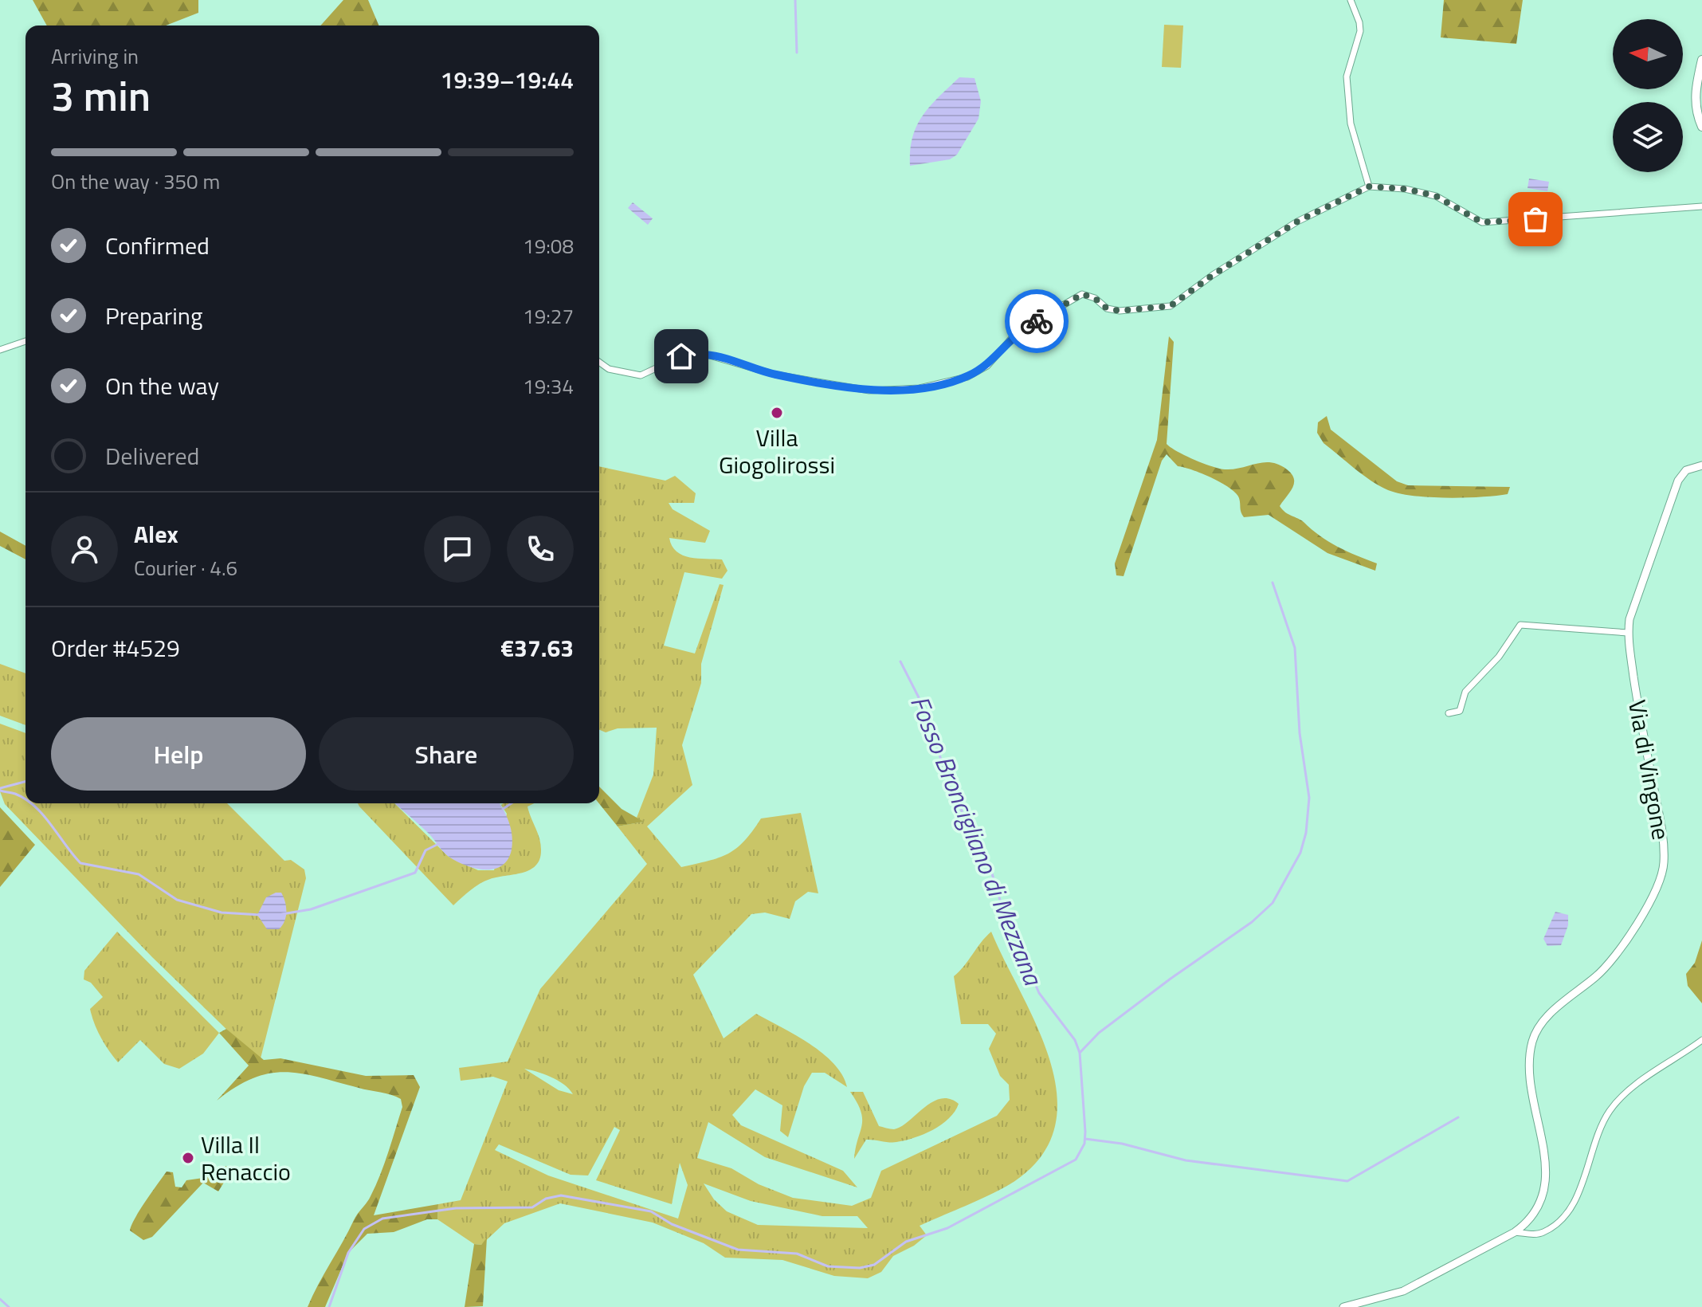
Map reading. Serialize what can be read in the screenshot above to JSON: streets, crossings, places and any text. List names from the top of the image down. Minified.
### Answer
{"streets":{"street":["Via di Vingone"]},"water":["Fosso Broncigliano di Mezzana"],"places":["Villa Giogolirossi","Villa Il Renaccio"],"north":"left","page":{"heading":["3 min","Arriving in","19:39–19:44"],"panel":["Alex","Courier · 4.6","Order #4529","€37.63"],"bar":"On the way · 350 m","list":[["Confirmed","19:08"],["Preparing","19:27"],["On the way","19:34"],"Delivered"],"buttons":["Help","Share"]}}
